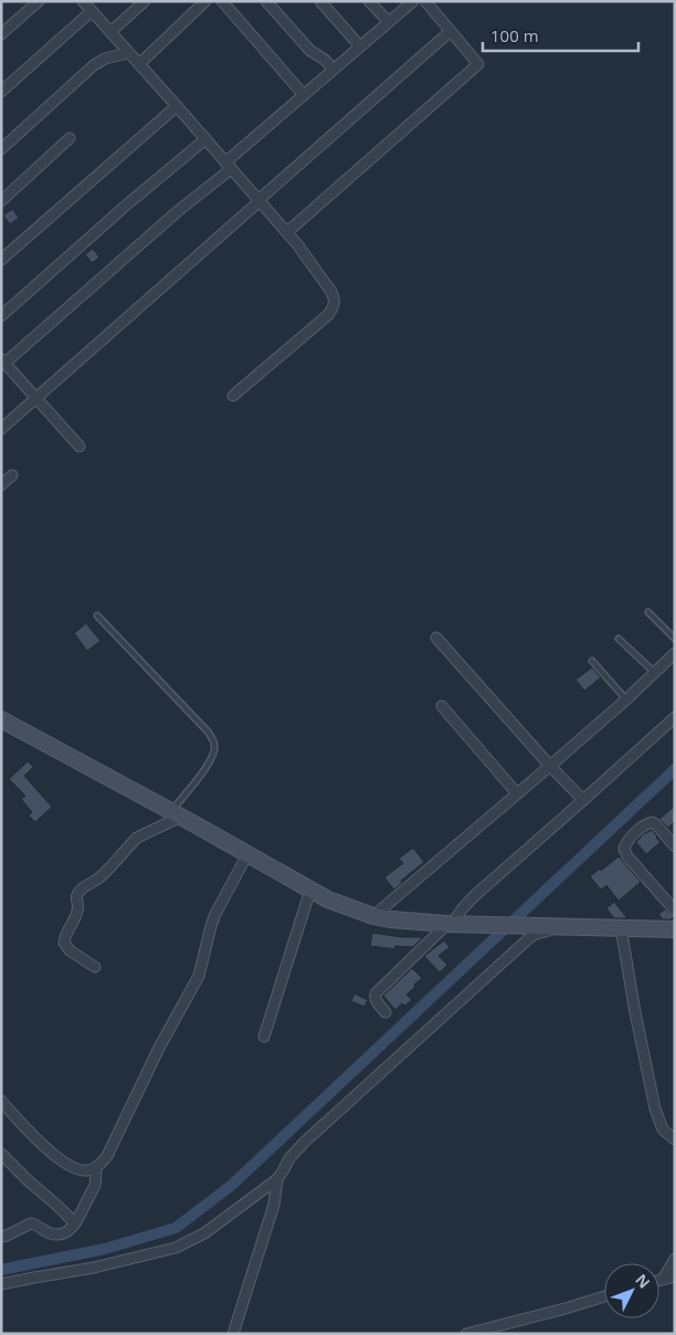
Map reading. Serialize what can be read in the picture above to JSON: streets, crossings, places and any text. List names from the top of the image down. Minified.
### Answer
{"scale_bar":"100 m","north":"top right"}
